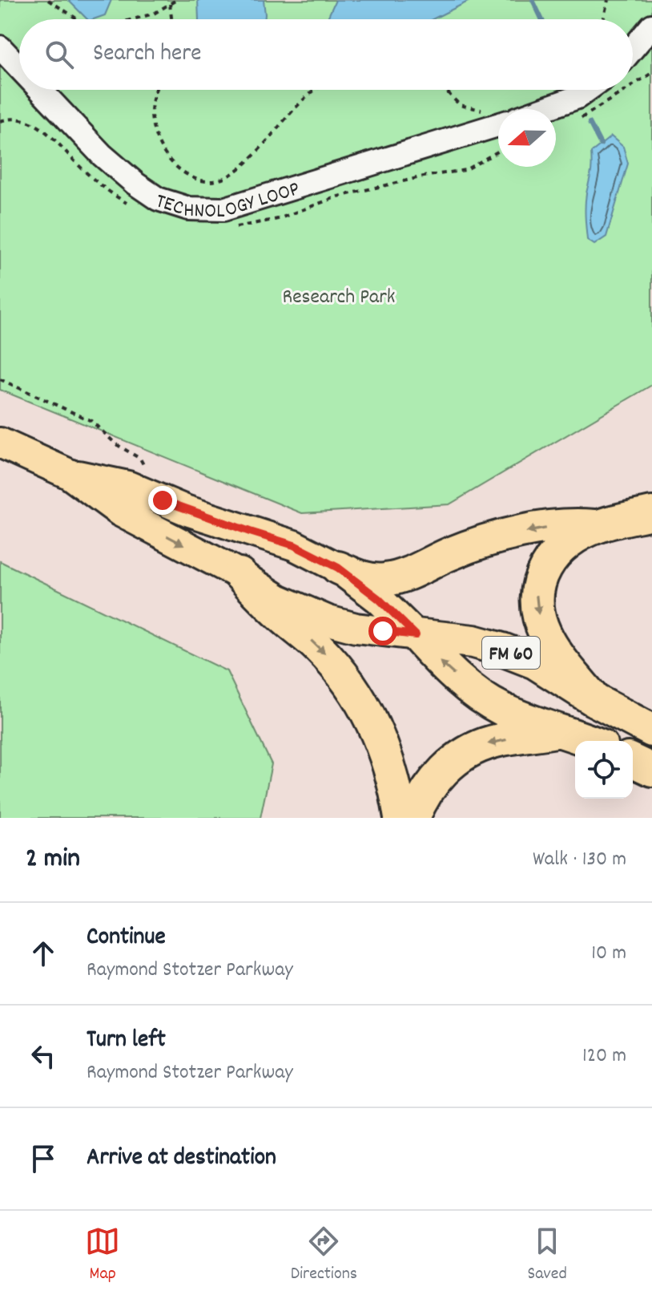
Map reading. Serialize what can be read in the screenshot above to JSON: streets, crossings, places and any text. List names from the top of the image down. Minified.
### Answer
{"streets":{"highway":["FM 60"],"street":["TECHNOLOGY LOOP"]},"parks":["Research Park"],"north":"left","page":{"search":"Search here","heading":["2 min","Walk · 130 m"],"list":[["Continue","Raymond Stotzer Parkway","10 m"],["Turn left","Raymond Stotzer Parkway","120 m"],"Arrive at destination"],"nav":["Map","Directions","Saved"]}}
